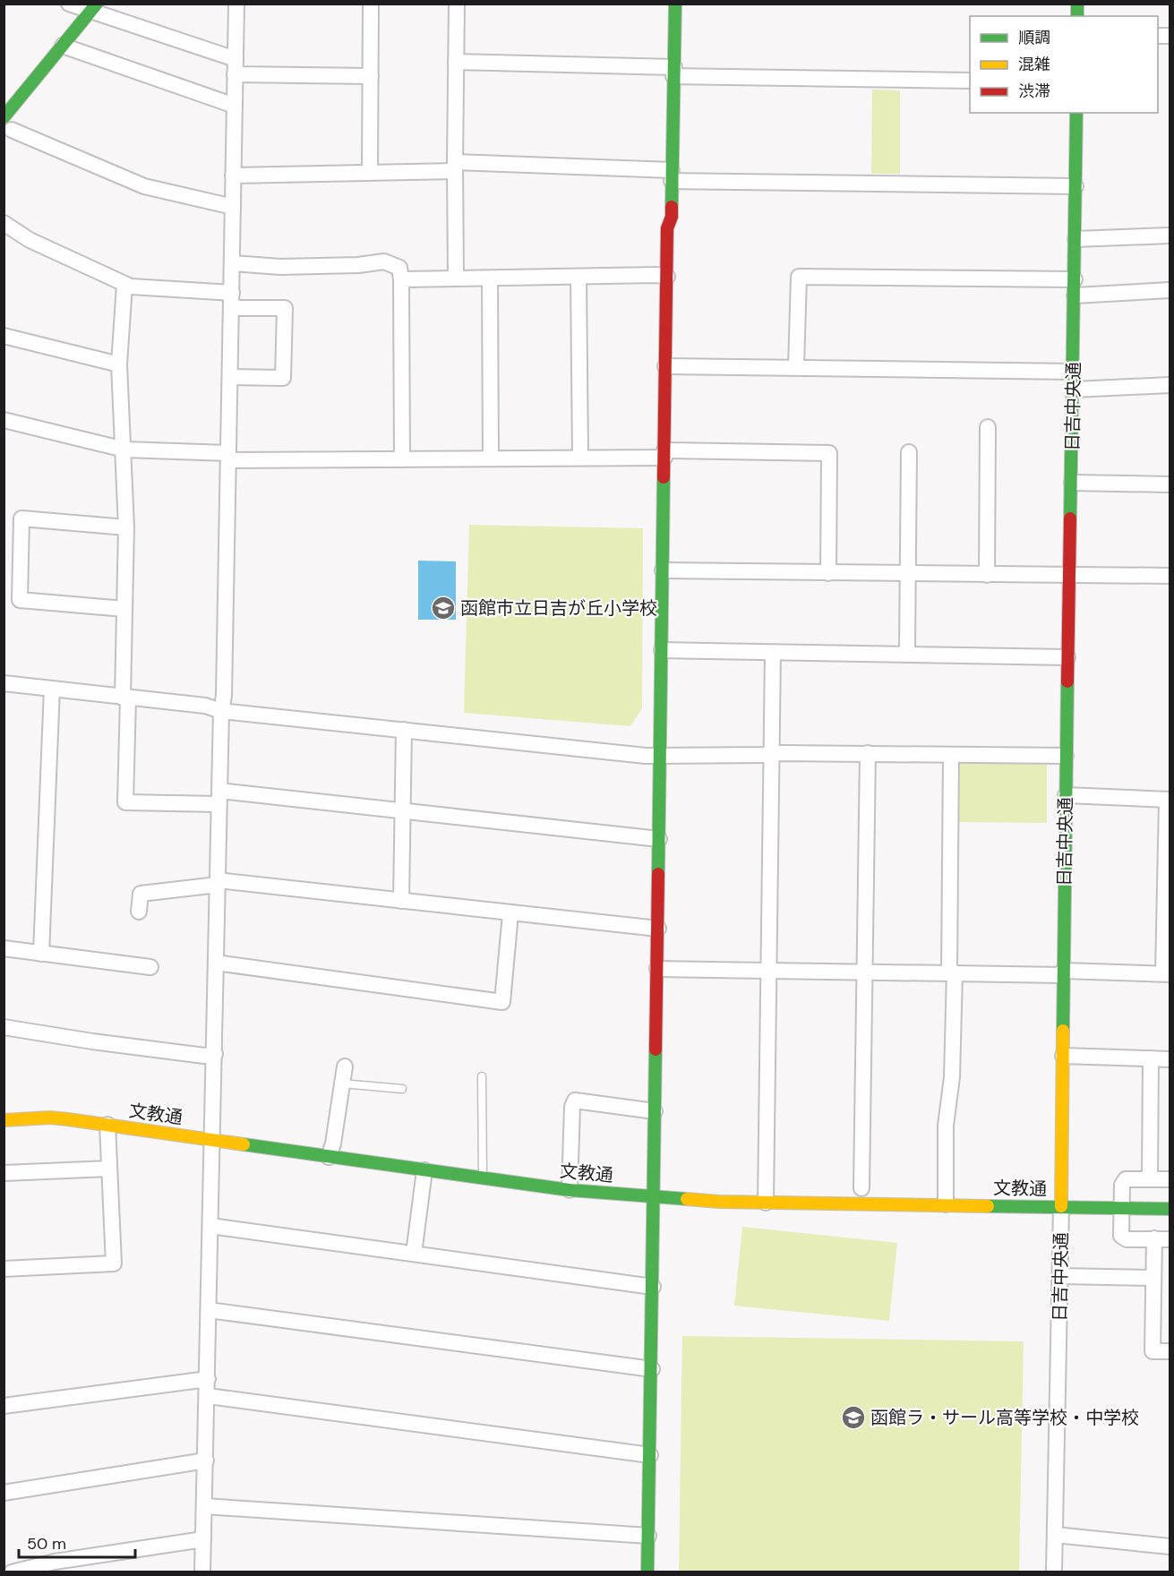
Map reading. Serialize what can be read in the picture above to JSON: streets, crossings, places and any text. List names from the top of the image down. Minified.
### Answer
{"streets":{"street":["日吉中央通","文教通"]},"crossings":[["日吉中央通","文教通"]],"places":{"school or university":["函館市立日吉が丘小学校","函館ラ・サール高等学校・中学校"]},"legend":["順調","混雑","渋滞"],"scale_bar":"50 m"}
